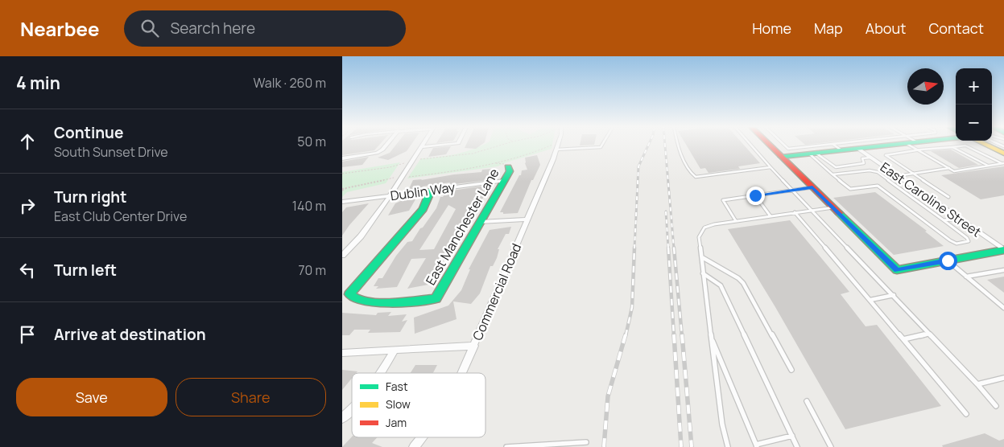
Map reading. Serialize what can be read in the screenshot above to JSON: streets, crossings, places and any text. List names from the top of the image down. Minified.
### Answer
{"streets":{"main road":["East Manchester Lane"],"street":["Dublin Way","East Caroline Street","Commercial Road"]},"crossings":[["Dublin Way","East Manchester Lane"]],"legend":["Fast","Slow","Jam"],"north":"right","page":{"header":"Nearbee","search":"Search here","nav":["Home","Map","About","Contact"],"heading":["4 min","Walk · 260 m"],"map_buttons":["+","−"],"list":[["Continue","South Sunset Drive","50 m"],["Turn right","East Club Center Drive","140 m"],["Turn left","70 m"],"Arrive at destination"],"buttons":["Save","Share"]}}
